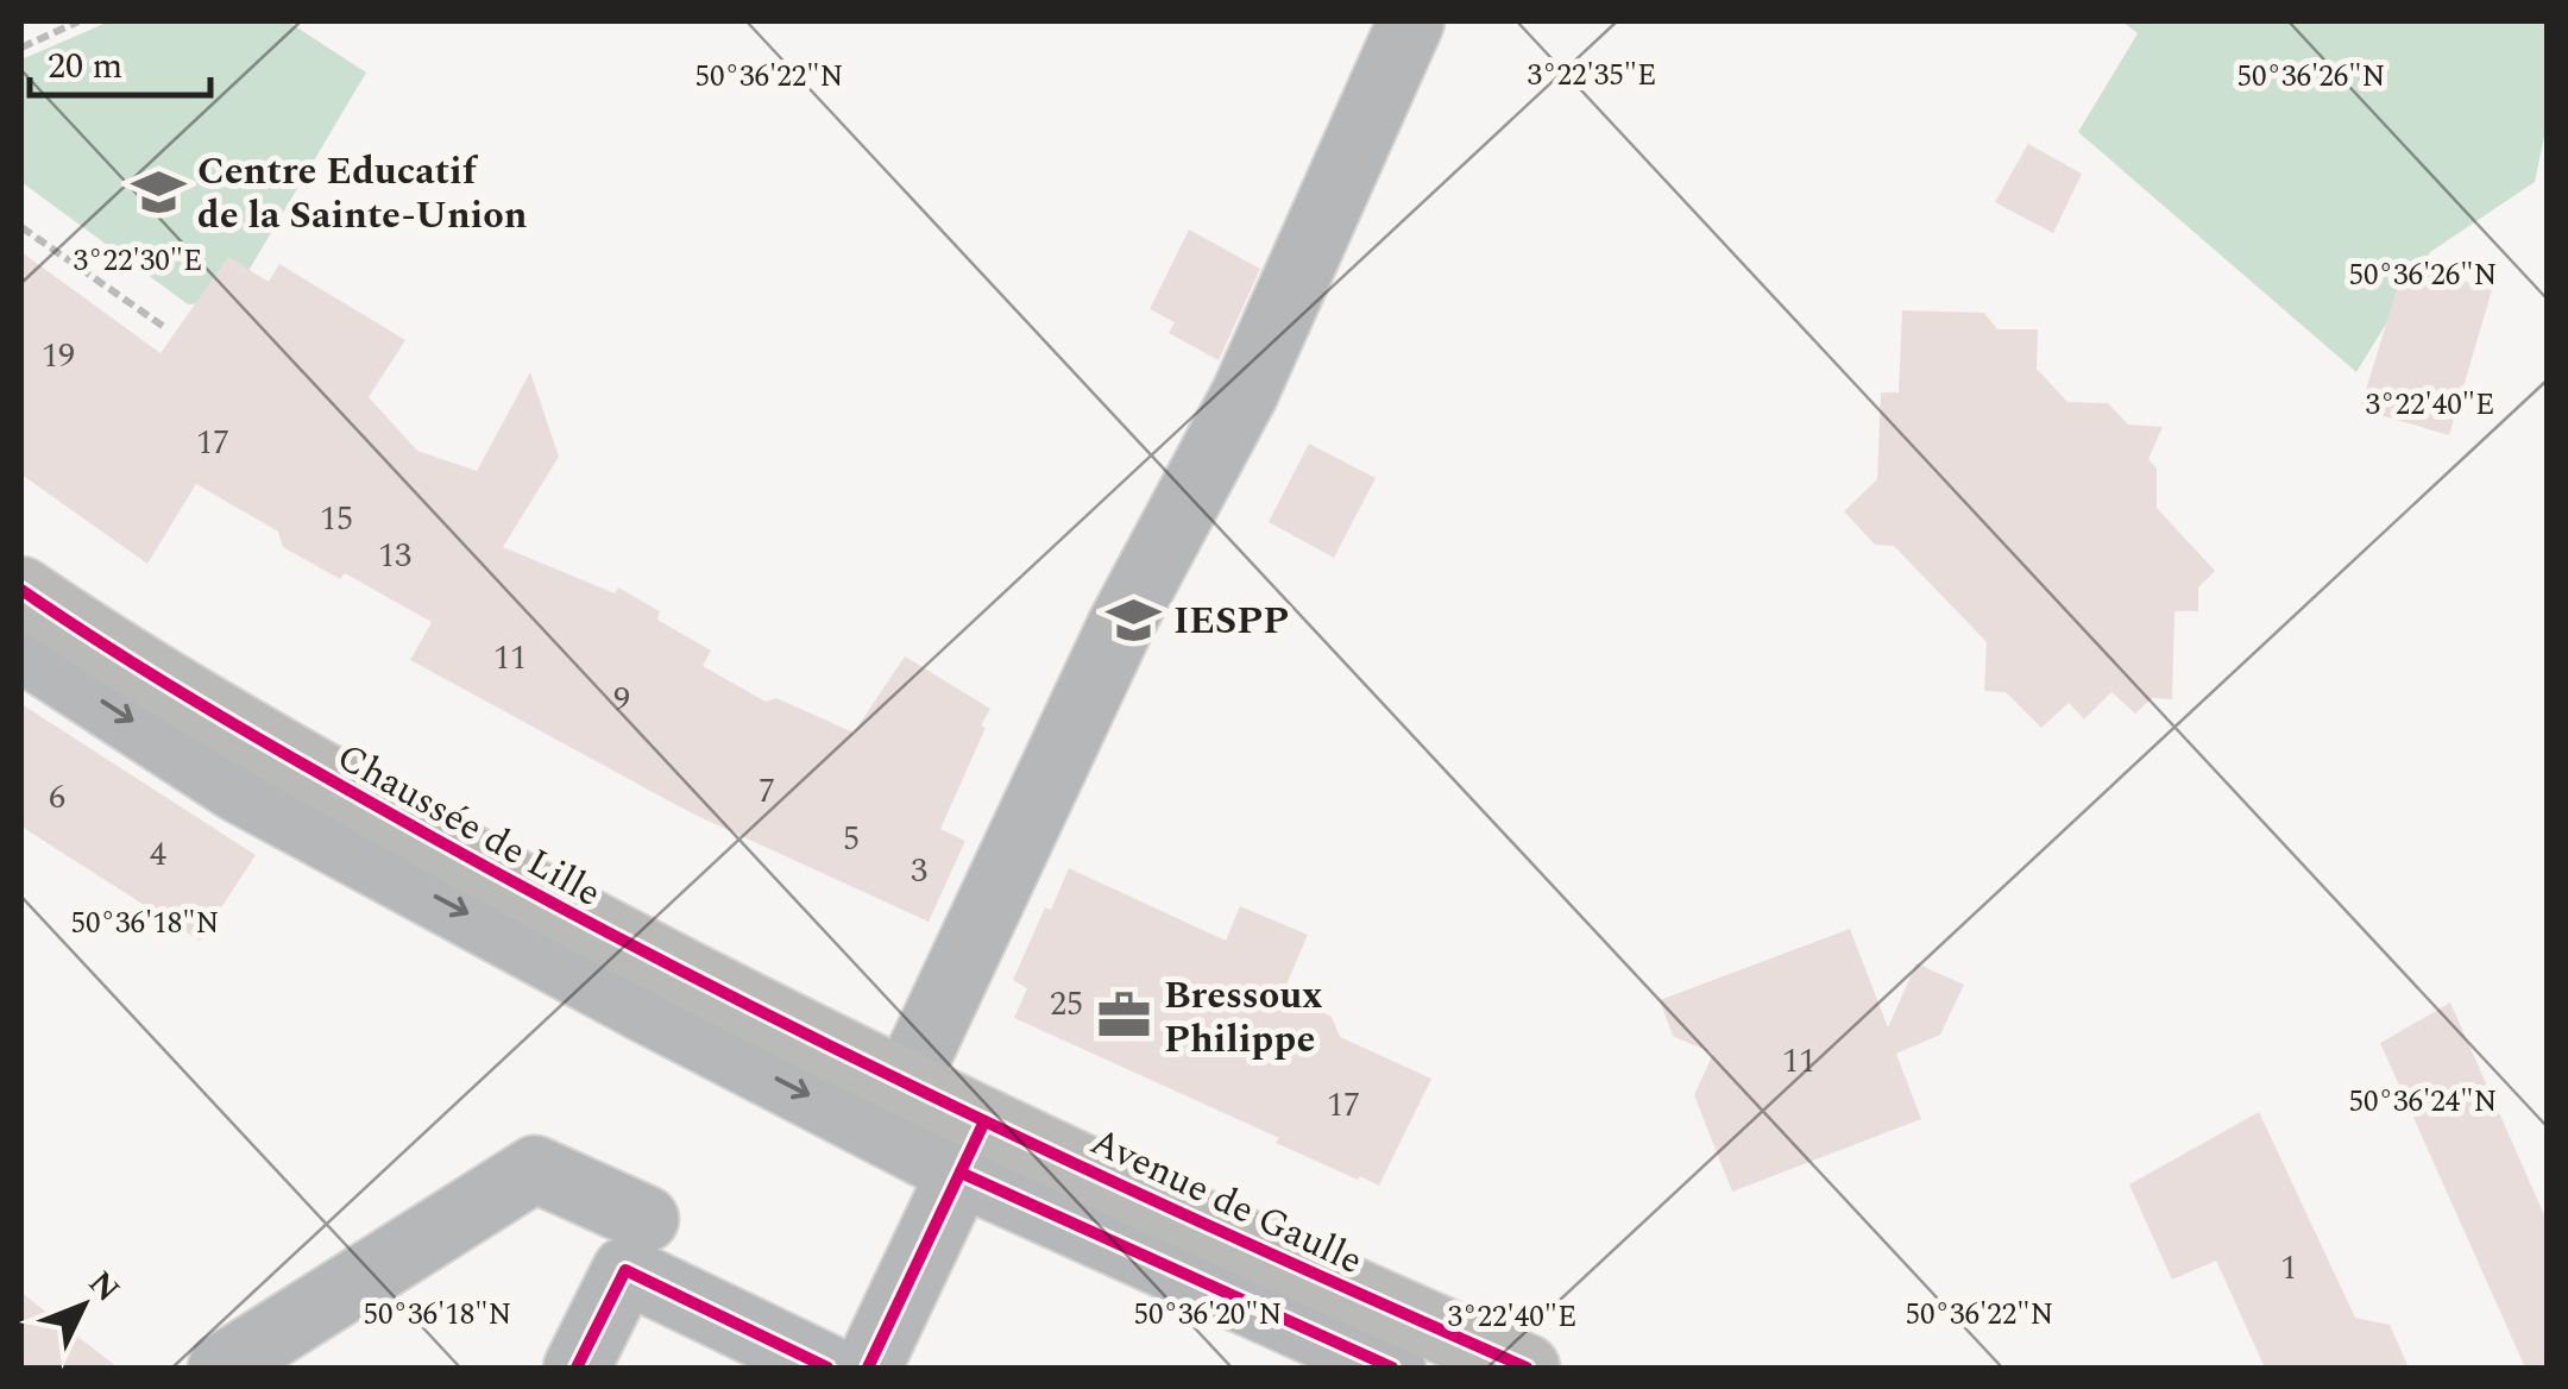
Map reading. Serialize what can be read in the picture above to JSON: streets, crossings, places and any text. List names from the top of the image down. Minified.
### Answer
{"streets":{"main road":["Chaussée de Lille","Avenue de Gaulle"]},"crossings":[["Chaussée de Lille","Avenue de Gaulle"]],"places":{"school or university":["Centre Educatif de la Sainte-Union","IESPP"],"office":["Bressoux Philippe"]},"house_numbers":["19","17","15","13","11","9","7","6","5","4","3","25","11","17","1"],"scale_bar":"20 m","north":"top right","coordinates":["3°22'35\"E","50°36'22\"N","50°36'26\"N","3°22'30\"E","3°22'40\"E","50°36'18\"N","50°36'24\"N","50°36'20\"N"]}
